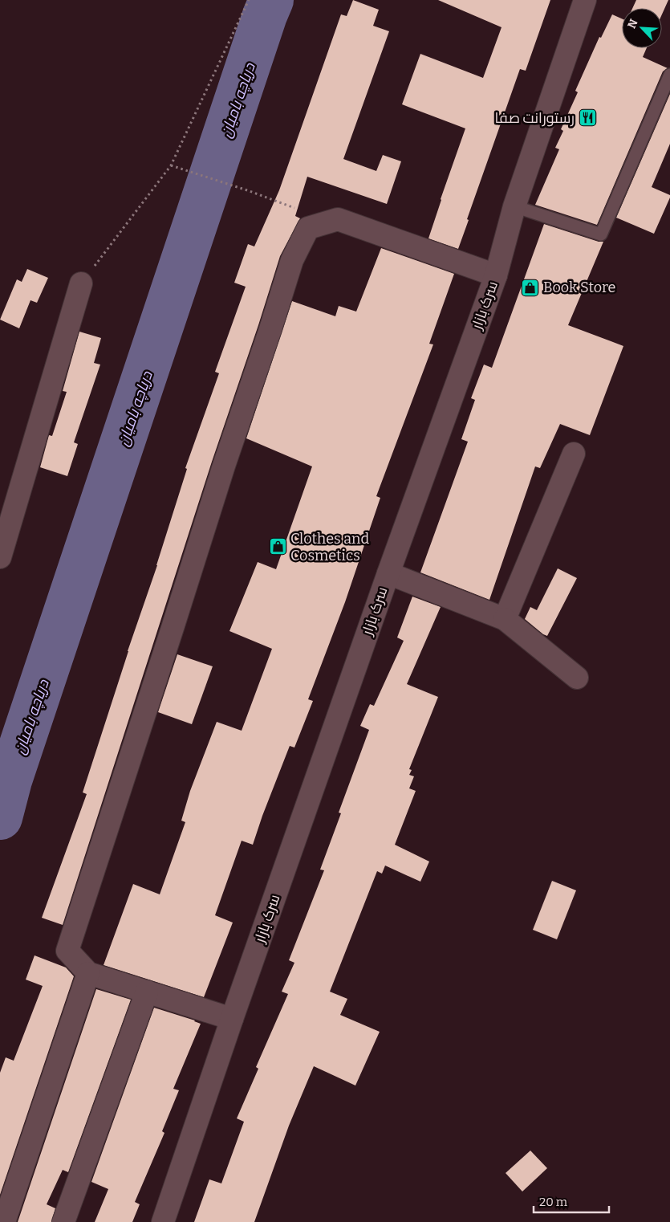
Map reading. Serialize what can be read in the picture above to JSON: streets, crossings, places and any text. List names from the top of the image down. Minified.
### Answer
{"streets":{"street":["سرک بازار"]},"water":["دریاچه بامیان"],"places":{"restaurant":["رستورانت صفا"],"shop":["Book Store","Clothes and Cosmetics"]},"scale_bar":"20 m","north":"top left"}
